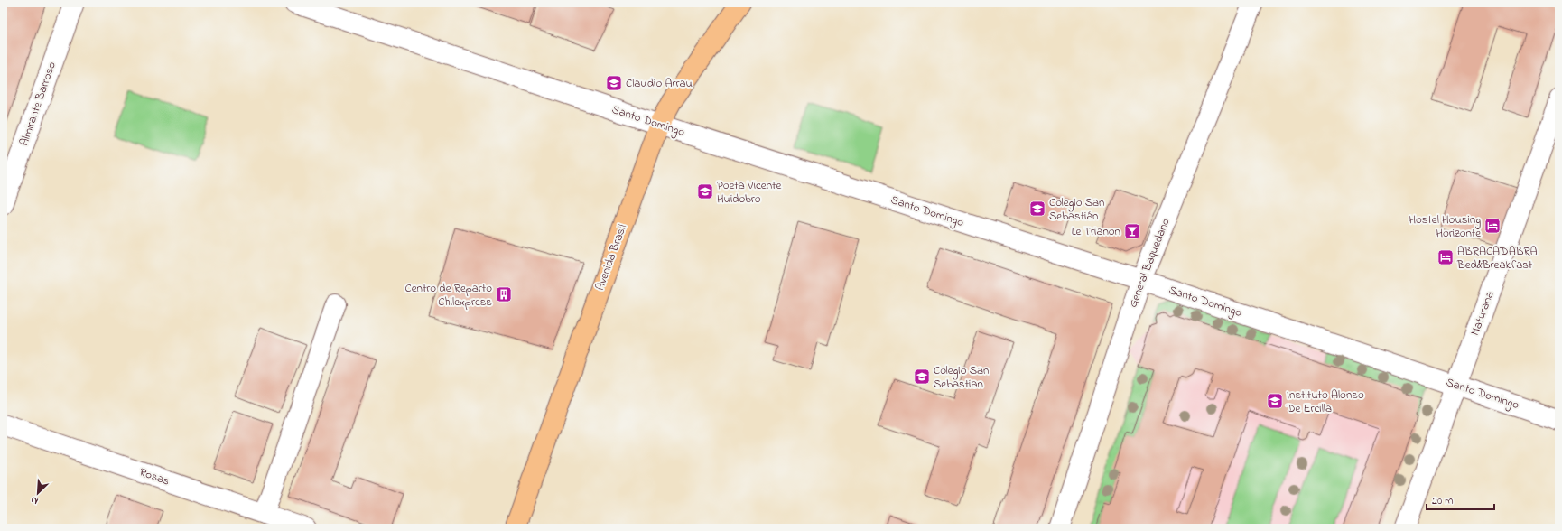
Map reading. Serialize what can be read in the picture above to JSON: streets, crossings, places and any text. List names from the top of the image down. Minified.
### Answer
{"streets":{"main road":["Avenida Brasil"],"street":["Almirante Barroso","Santo Domingo","General Baquedano","Maturana","Rosas"]},"crossings":[["Santo Domingo","Avenida Brasil"],["Santo Domingo","General Baquedano"],["Santo Domingo","Maturana"]],"places":{"school or university":["Claudio Arrau","Poeta Vicente Huidobro","Colegio San Sebastián","Colegio San Sebastian","Instituto Alonso De Ercilla"],"hotel":["Hostel Housing Horizonte","ABRACADABRA Bed&Breakfast"],"bar":["Le Trianon"],"building":["Centro de Reparto Chilexpress"]},"scale_bar":"20 m","north":"bottom left"}
